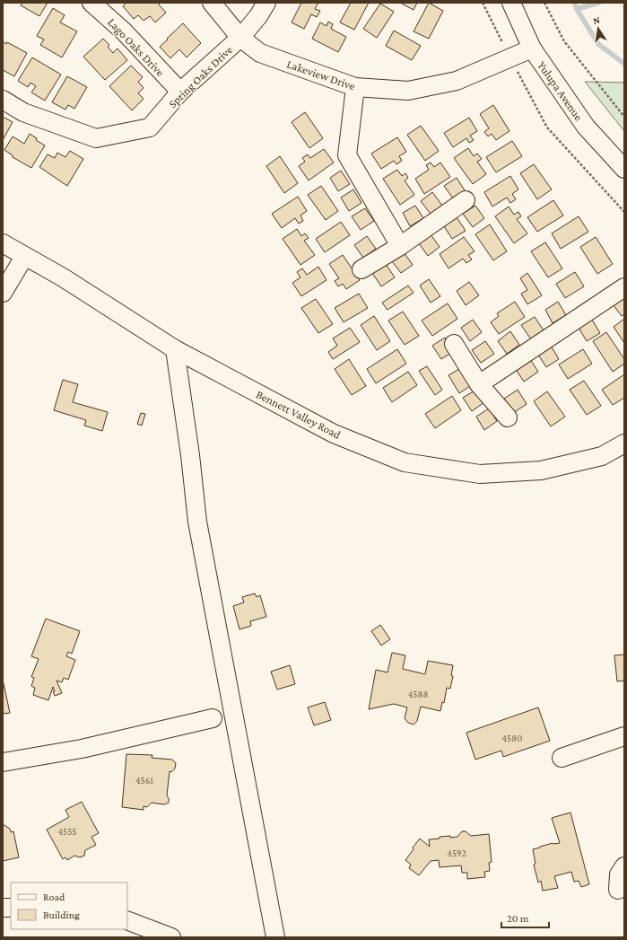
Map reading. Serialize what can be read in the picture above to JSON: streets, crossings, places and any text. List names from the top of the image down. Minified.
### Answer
{"streets":{"street":["Lago Oaks Drive","Lakeview Drive","Spring Oaks Drive","Yulupa Avenue","Bennett Valley Road"]},"crossings":[["Lago Oaks Drive","Spring Oaks Drive"],["Lakeview Drive","Spring Oaks Drive"],["Lakeview Drive","Yulupa Avenue"]],"house_numbers":["4588","4580","4561","4555","4592"],"legend":["Road","Building"],"scale_bar":"20 m","north":"top"}
